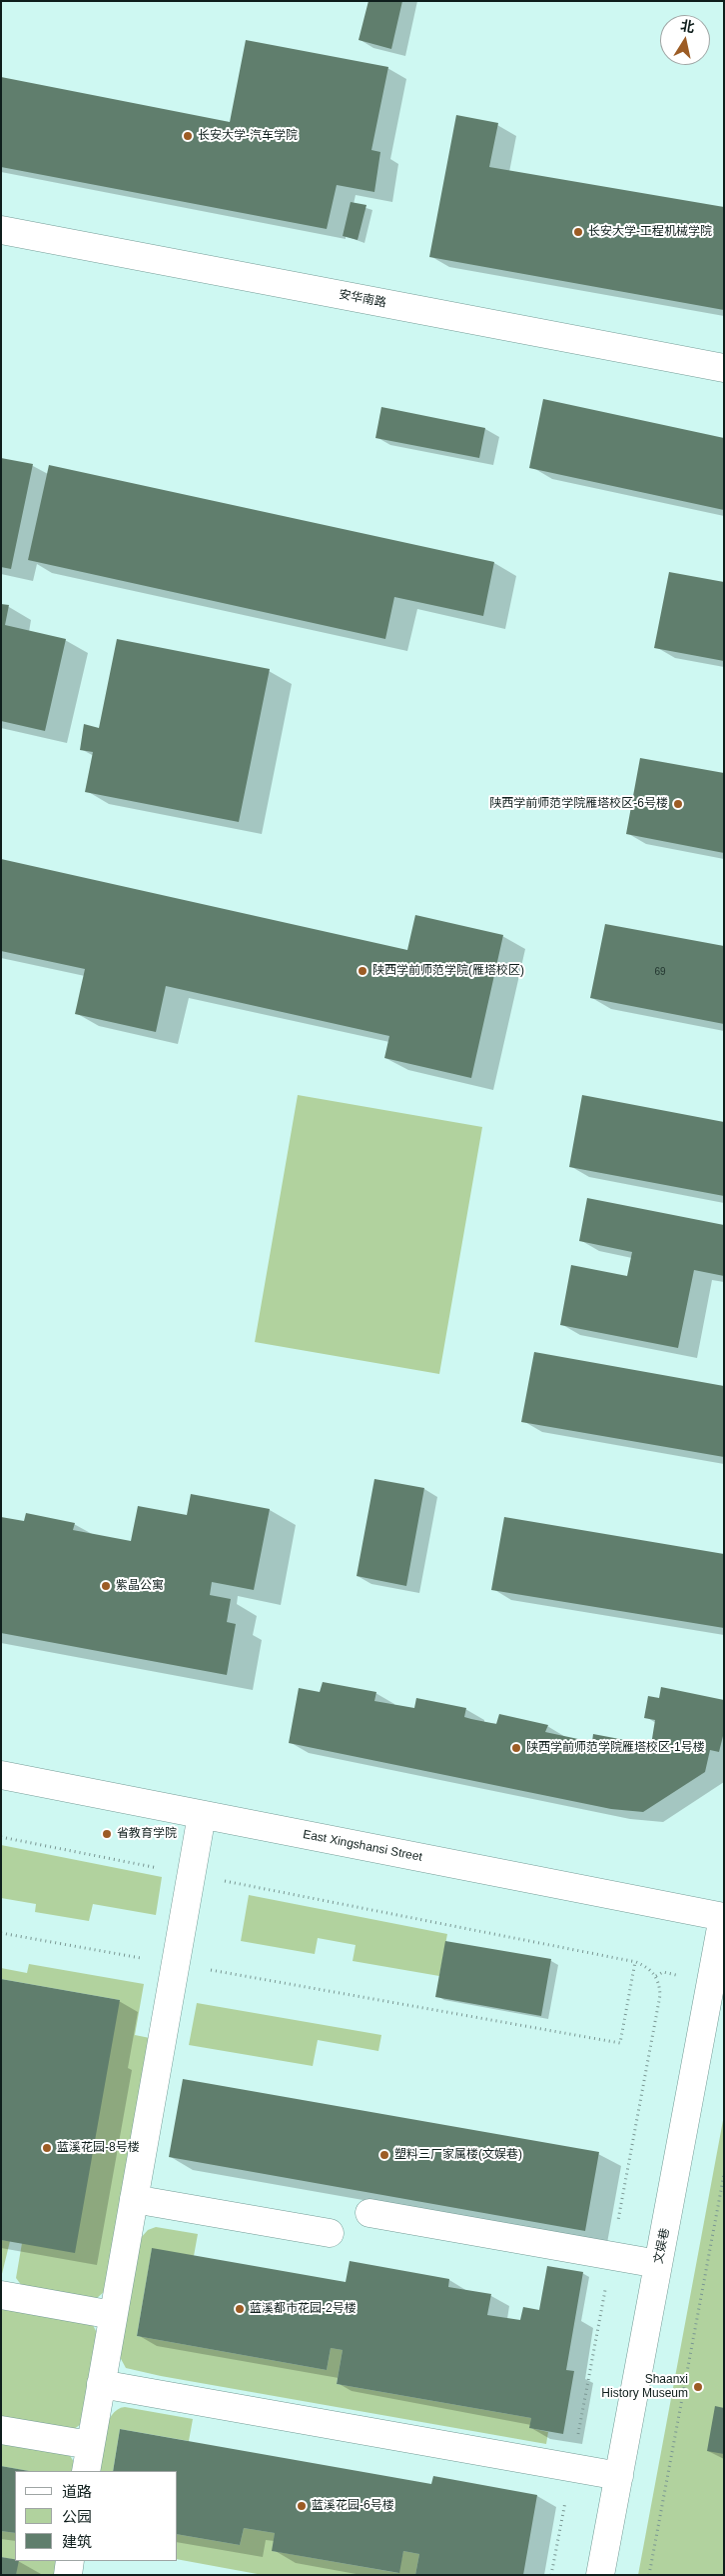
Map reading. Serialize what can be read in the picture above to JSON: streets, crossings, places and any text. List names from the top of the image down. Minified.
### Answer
{"streets":{"street":["安华南路","East Xingshansi Street","文娱巷"]},"crossings":[["East Xingshansi Street","文娱巷"]],"places":["长安大学-汽车学院","长安大学-工程机械学院","陕西学前师范学院雁塔校区-6号楼","陕西学前师范学院(雁塔校区)","紫晶公寓","陕西学前师范学院雁塔校区-1号楼","省教育学院","蓝溪花园-8号楼","塑料三厂家属楼(文娱巷)","蓝溪都市花园-2号楼","Shaanxi History Museum","蓝溪花园-6号楼"],"house_numbers":["69"],"legend":["道路","公园","建筑"],"north":"top"}
